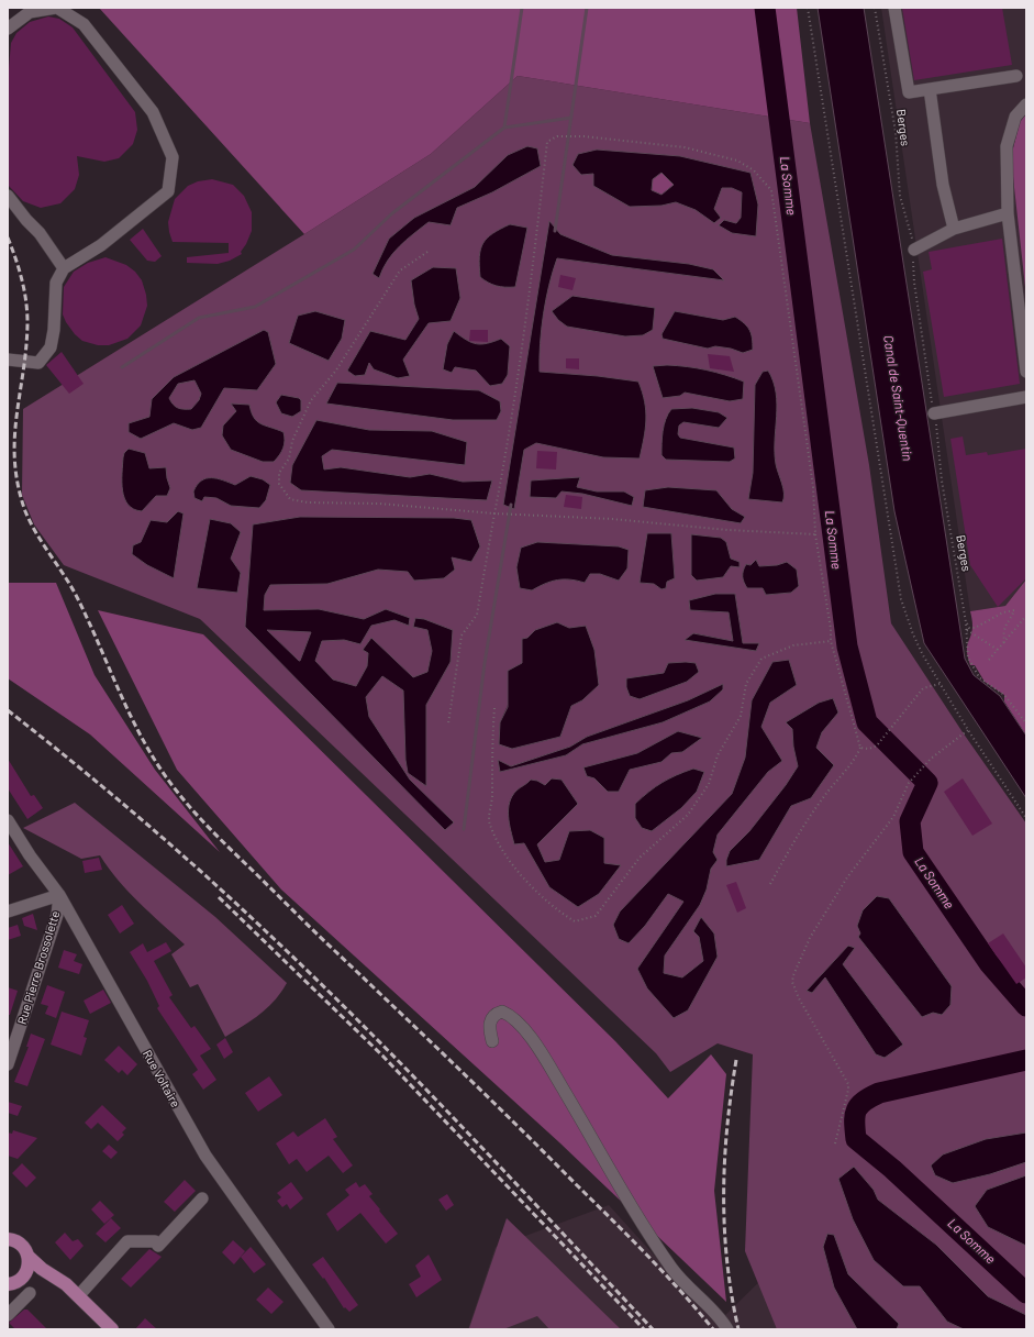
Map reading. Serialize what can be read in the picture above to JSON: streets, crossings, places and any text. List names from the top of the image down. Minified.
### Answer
{"streets":{"street":["Rue Pierre Brossolette","Rue Voltaire"],"path":["Berges"]},"crossings":[["Rue Pierre Brossolette","Rue Voltaire"]],"water":["La Somme","Canal de Saint-Quentin"]}
